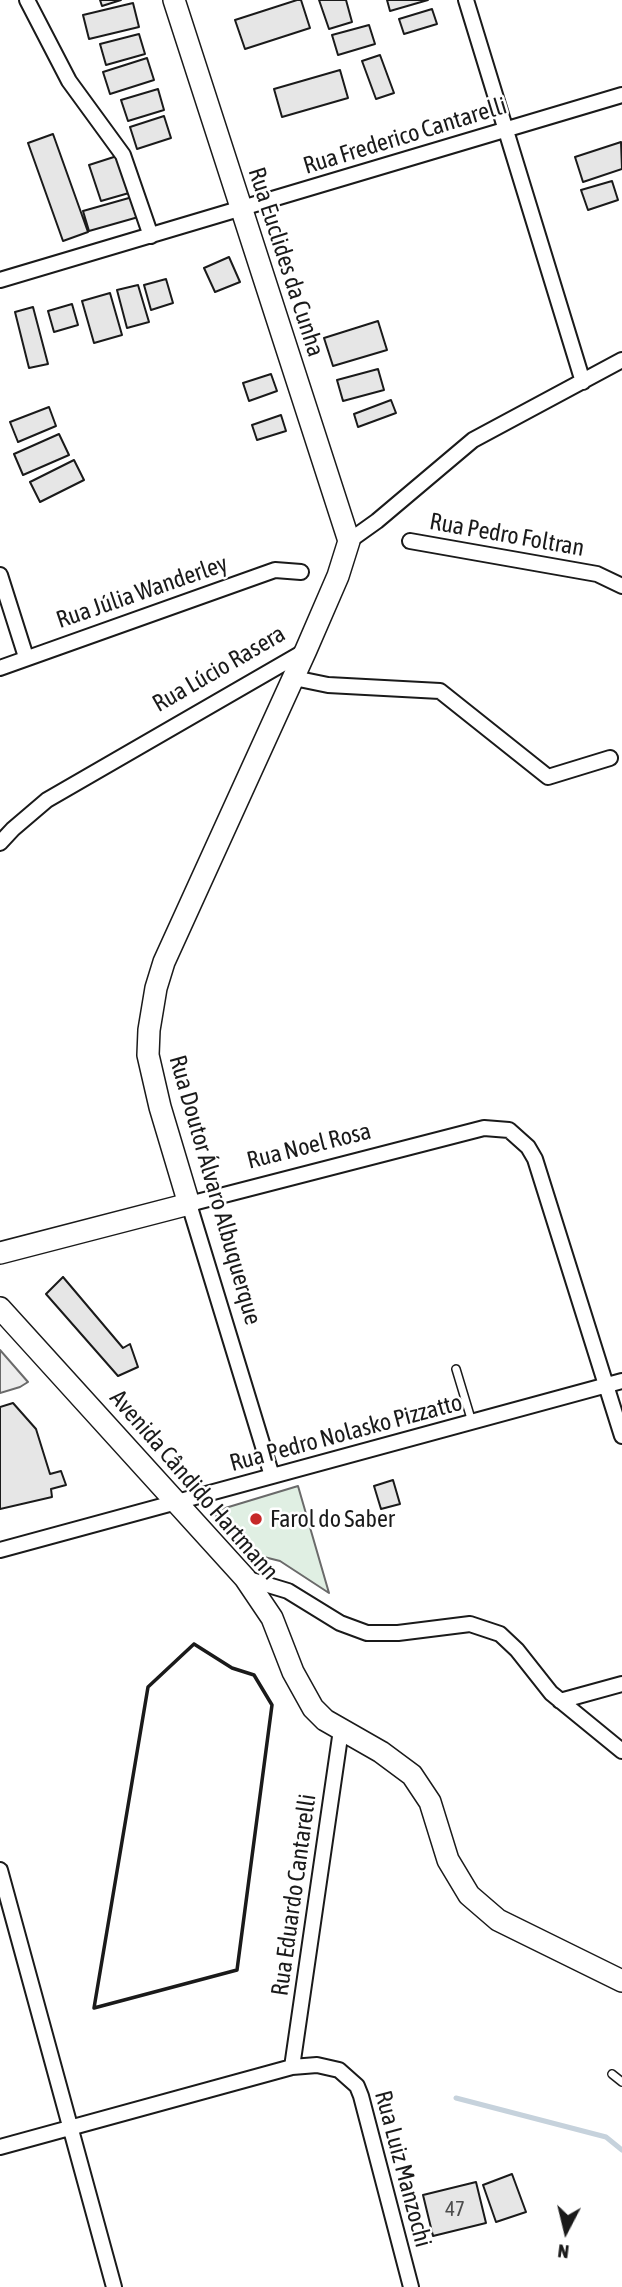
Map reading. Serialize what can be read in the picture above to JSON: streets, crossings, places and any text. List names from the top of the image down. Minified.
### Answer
{"streets":{"street":["Rua Frederico Cantarelli","Rua Euclides da Cunha","Rua Pedro Foltran","Rua Júlia Wanderley","Rua Lúcio Rasera","Rua Noel Rosa","Rua Doutor Álvaro Albuquerque","Rua Pedro Nolasko Pizzatto","Avenida Cândido Hartmann","Rua Eduardo Cantarelli","Rua Luiz Manzochi"]},"crossings":[["Rua Frederico Cantarelli","Rua Euclides da Cunha"],["Rua Euclides da Cunha","Rua Lúcio Rasera"],["Rua Lúcio Rasera","Rua Doutor Álvaro Albuquerque"],["Rua Noel Rosa","Rua Doutor Álvaro Albuquerque"],["Rua Noel Rosa","Rua Pedro Nolasko Pizzatto"],["Rua Doutor Álvaro Albuquerque","Rua Pedro Nolasko Pizzatto"],["Rua Pedro Nolasko Pizzatto","Avenida Cândido Hartmann"],["Avenida Cândido Hartmann","Rua Eduardo Cantarelli"],["Rua Eduardo Cantarelli","Rua Luiz Manzochi"]],"places":["Farol do Saber"],"house_numbers":["47"],"north":"bottom"}
